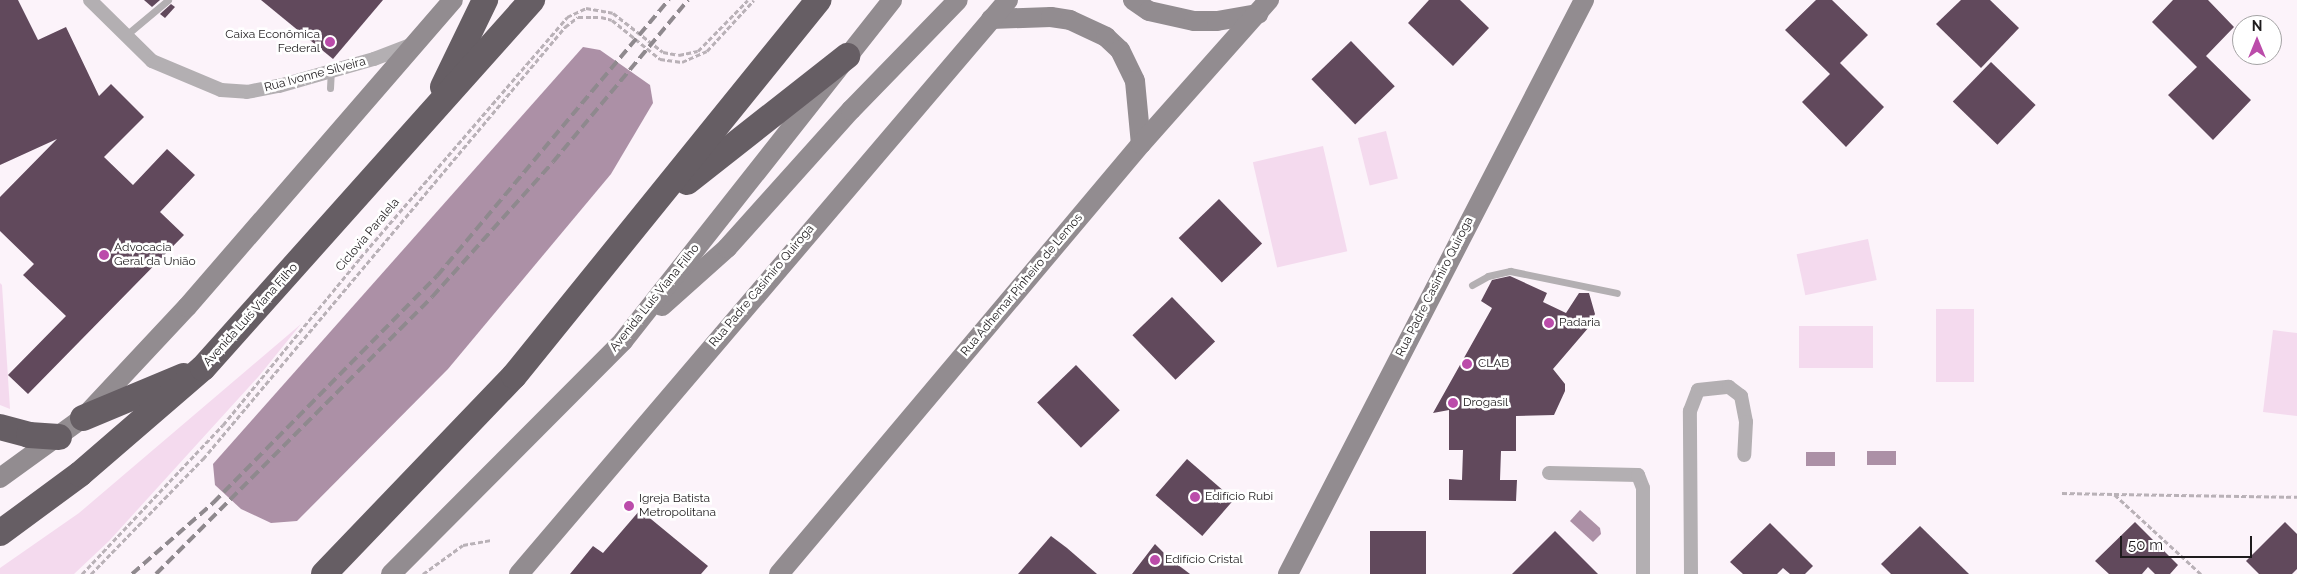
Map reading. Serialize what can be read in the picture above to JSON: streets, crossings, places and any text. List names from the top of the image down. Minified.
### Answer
{"streets":{"highway":["Avenida Luís Viana Filho"],"street":["Rua Ivonne Silveira","Rua Adhemar Pinheiro de Lemos","Rua Padre Casimiro Quiroga"],"path":["Ciclovia Paralela"]},"places":["Caixa Econômica Federal","Advocacia Geral da União","Padaria","CLAB","Drogasil","Edifício Rubi","Igreja Batista Metropolitana","Edifício Cristal"],"scale_bar":"50 m","north":"top"}
